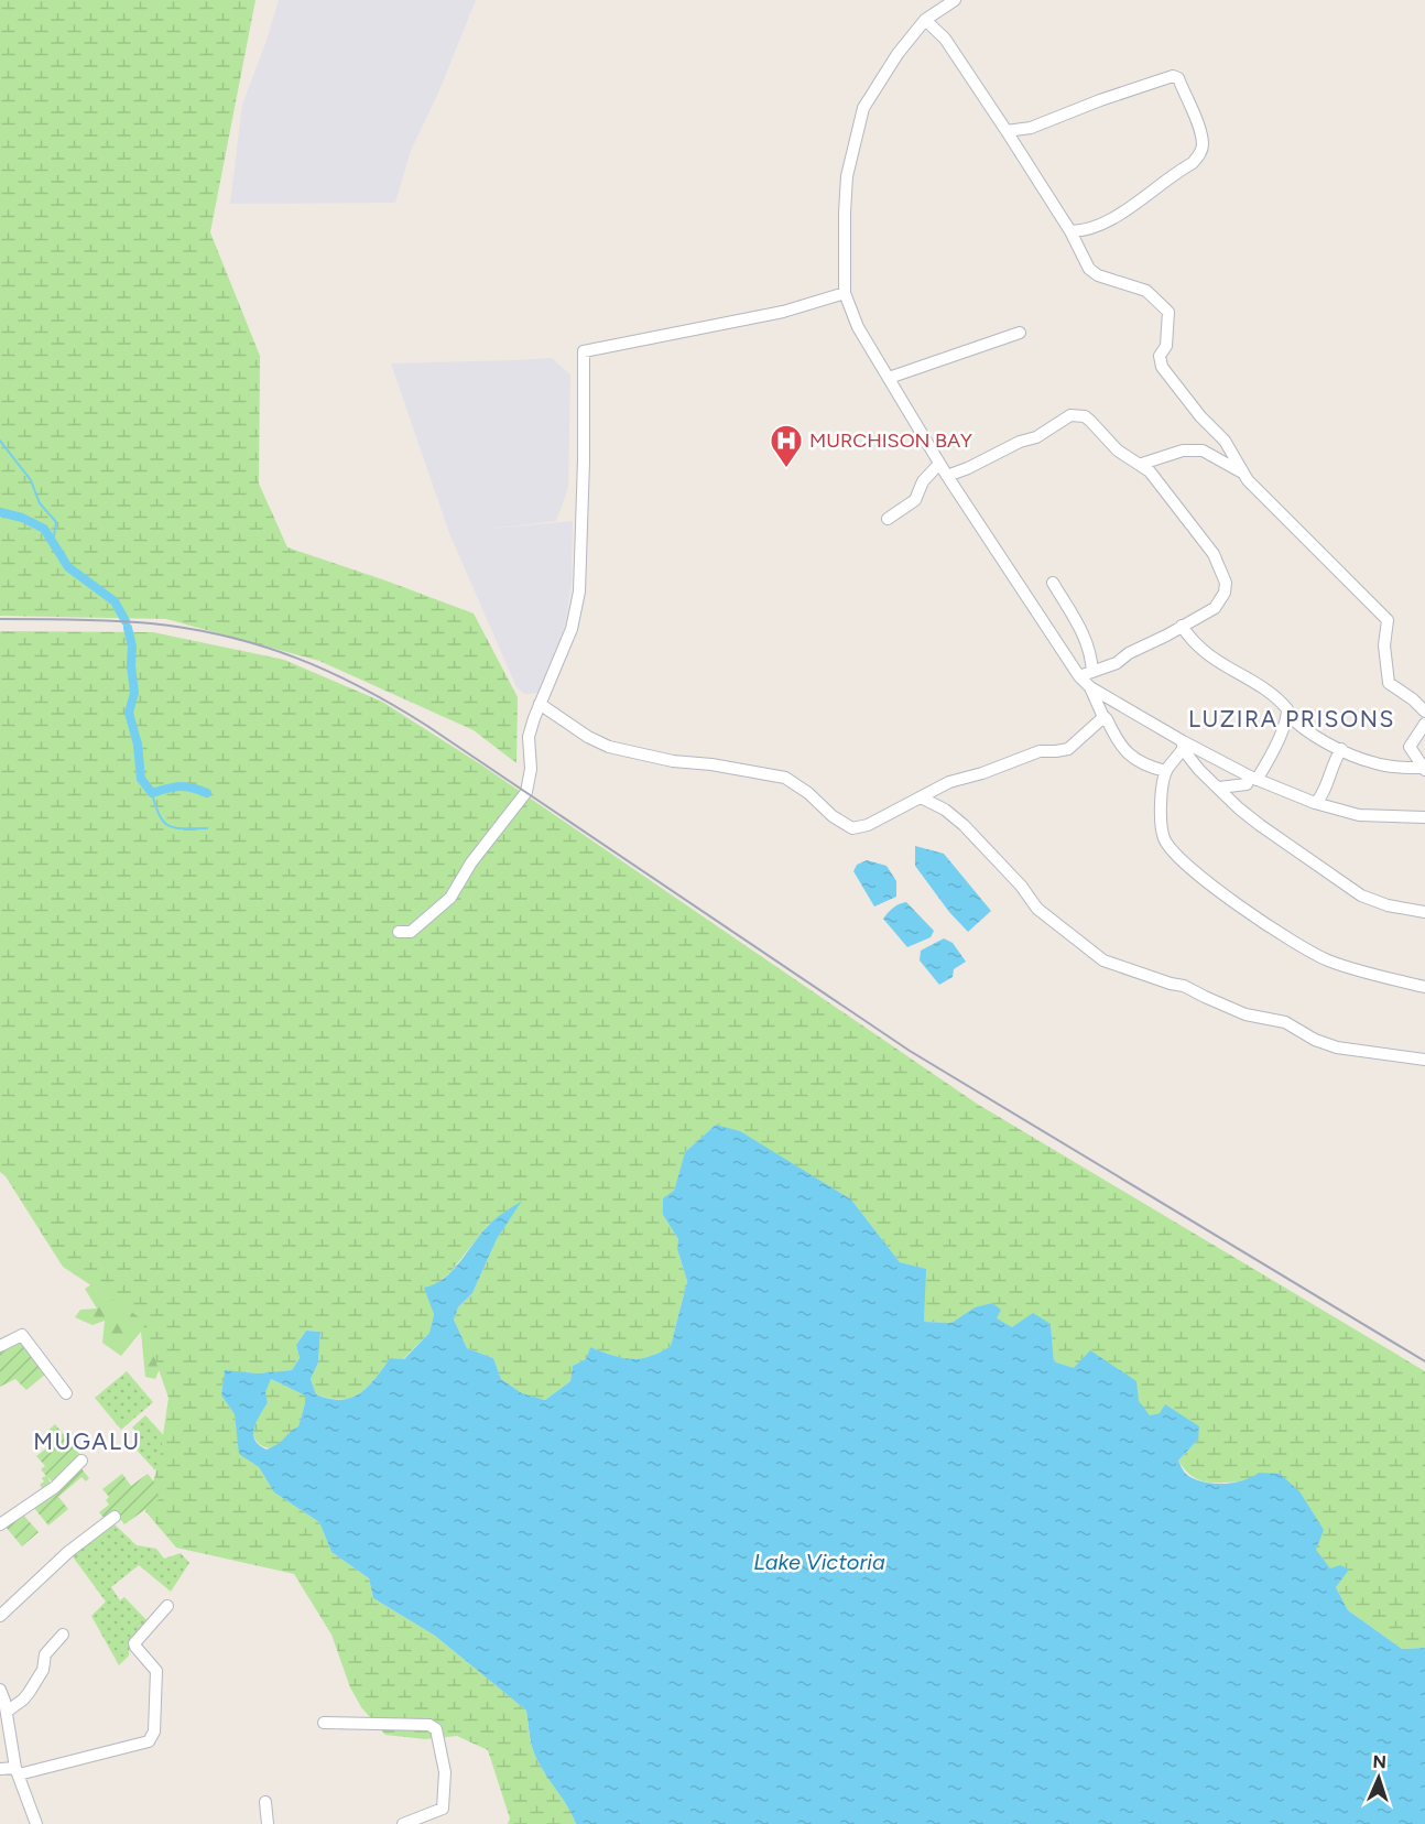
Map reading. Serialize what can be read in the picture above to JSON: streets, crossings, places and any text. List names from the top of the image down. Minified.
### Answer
{"districts":["LUZIRA PRISONS","MUGALU"],"water":["Lake Victoria"],"places":{"hospital":["MURCHISON BAY"]},"north":"top"}
